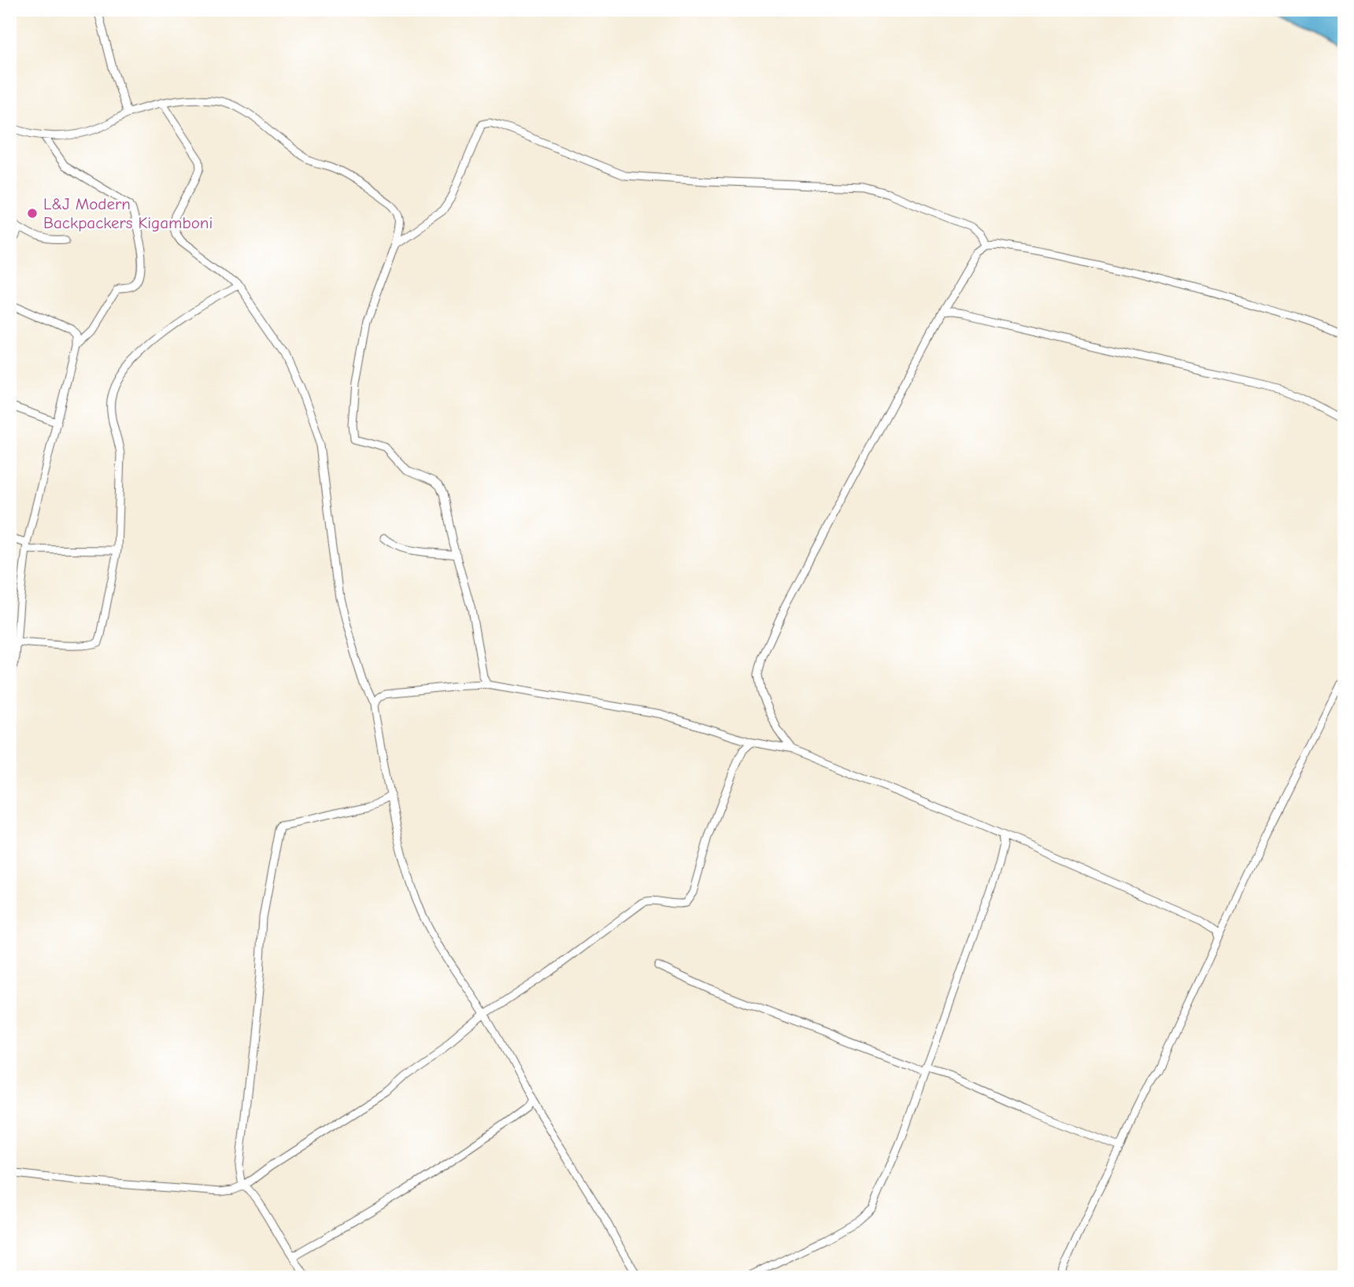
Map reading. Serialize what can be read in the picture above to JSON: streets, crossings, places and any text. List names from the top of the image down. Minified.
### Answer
{"places":["L&J Modern Backpackers Kigamboni"]}
